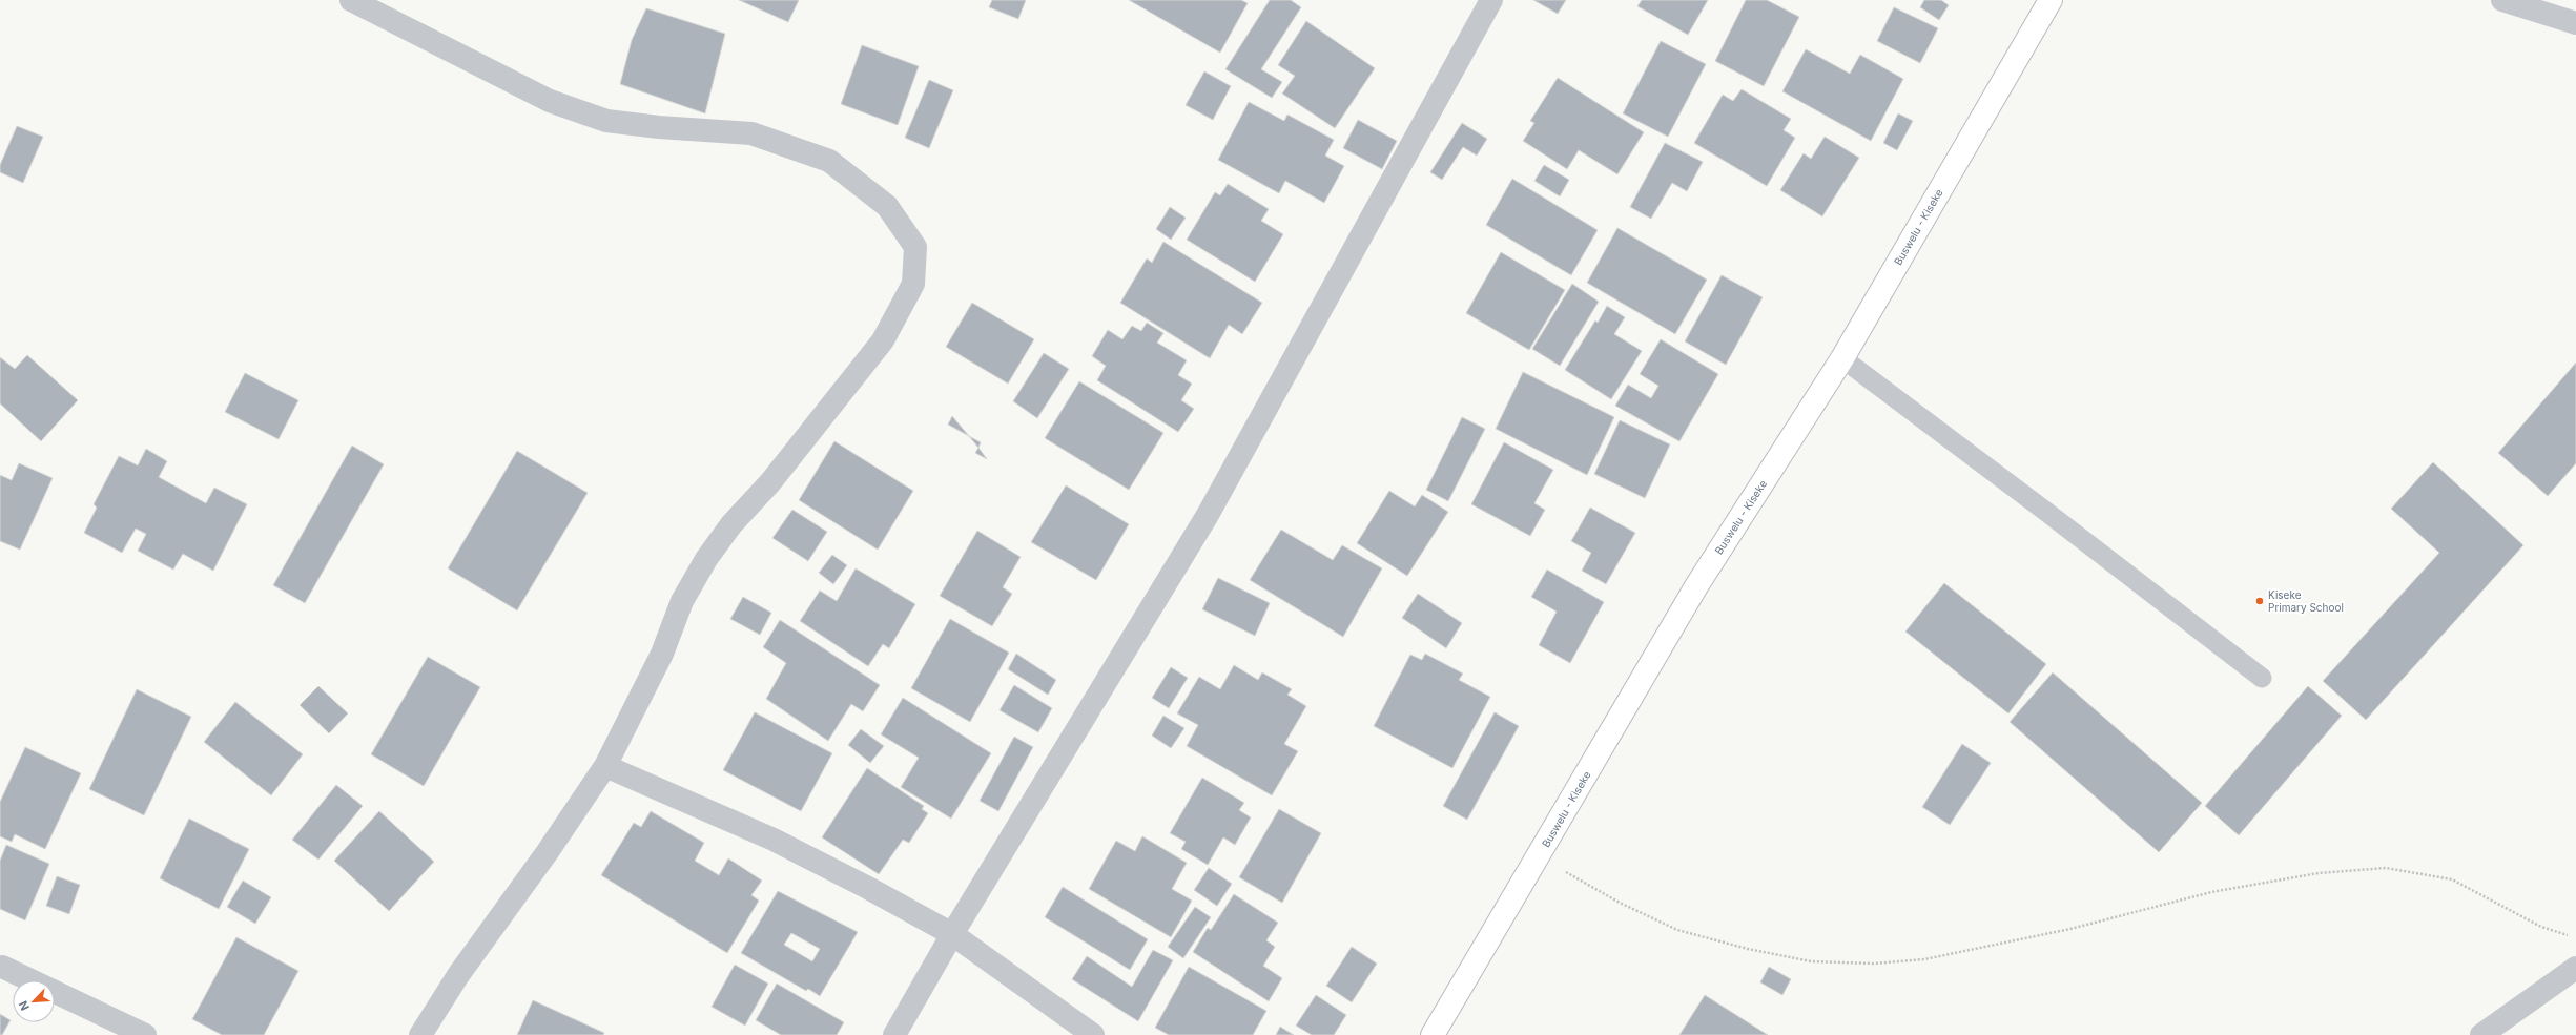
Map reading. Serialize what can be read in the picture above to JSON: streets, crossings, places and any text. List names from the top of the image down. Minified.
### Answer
{"streets":{"main road":["Buswelu - Kiseke"]},"places":["Kiseke Primary School"],"north":"bottom left"}
